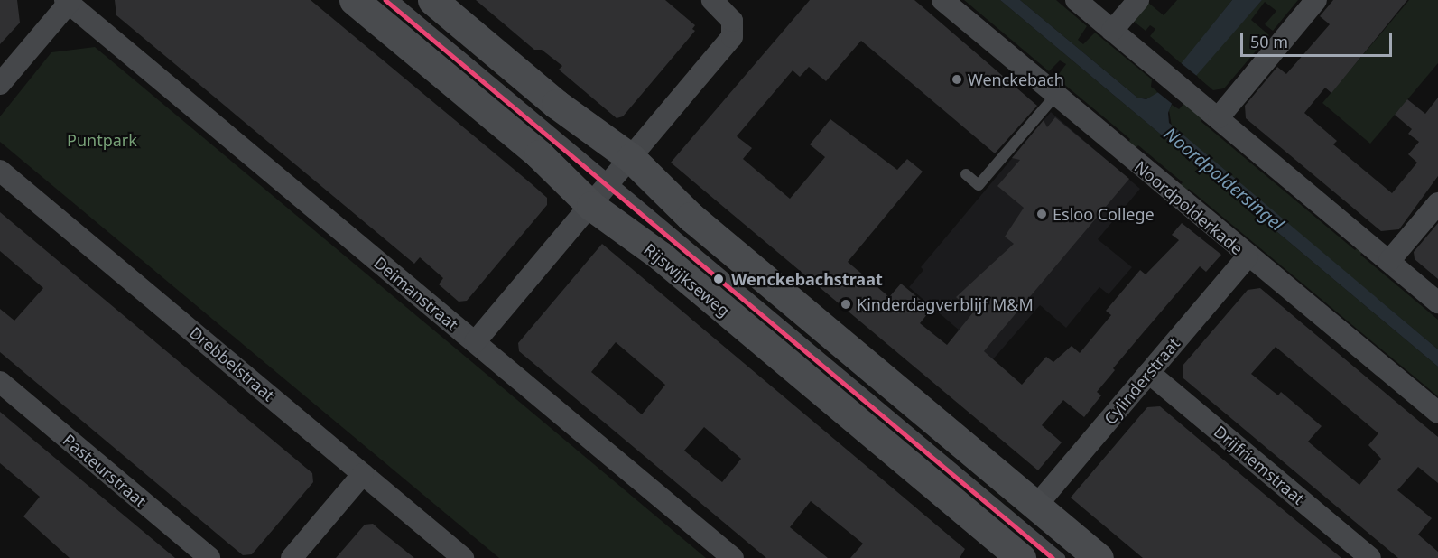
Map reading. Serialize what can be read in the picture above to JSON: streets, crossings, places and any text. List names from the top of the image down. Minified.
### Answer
{"streets":{"main road":["Rijswijkseweg"],"street":["Noordpolderkade","Deimanstraat","Drebbelstraat","Cylinderstraat","Drijfriemstraat","Pasteurstraat"]},"crossings":[["Noordpolderkade","Cylinderstraat"],["Cylinderstraat","Drijfriemstraat"]],"water":["Noordpoldersingel"],"parks":["Puntpark"],"places":["Wenckebach","Esloo College","Wenckebachstraat","Kinderdagverblijf M&M"],"scale_bar":"50 m"}
